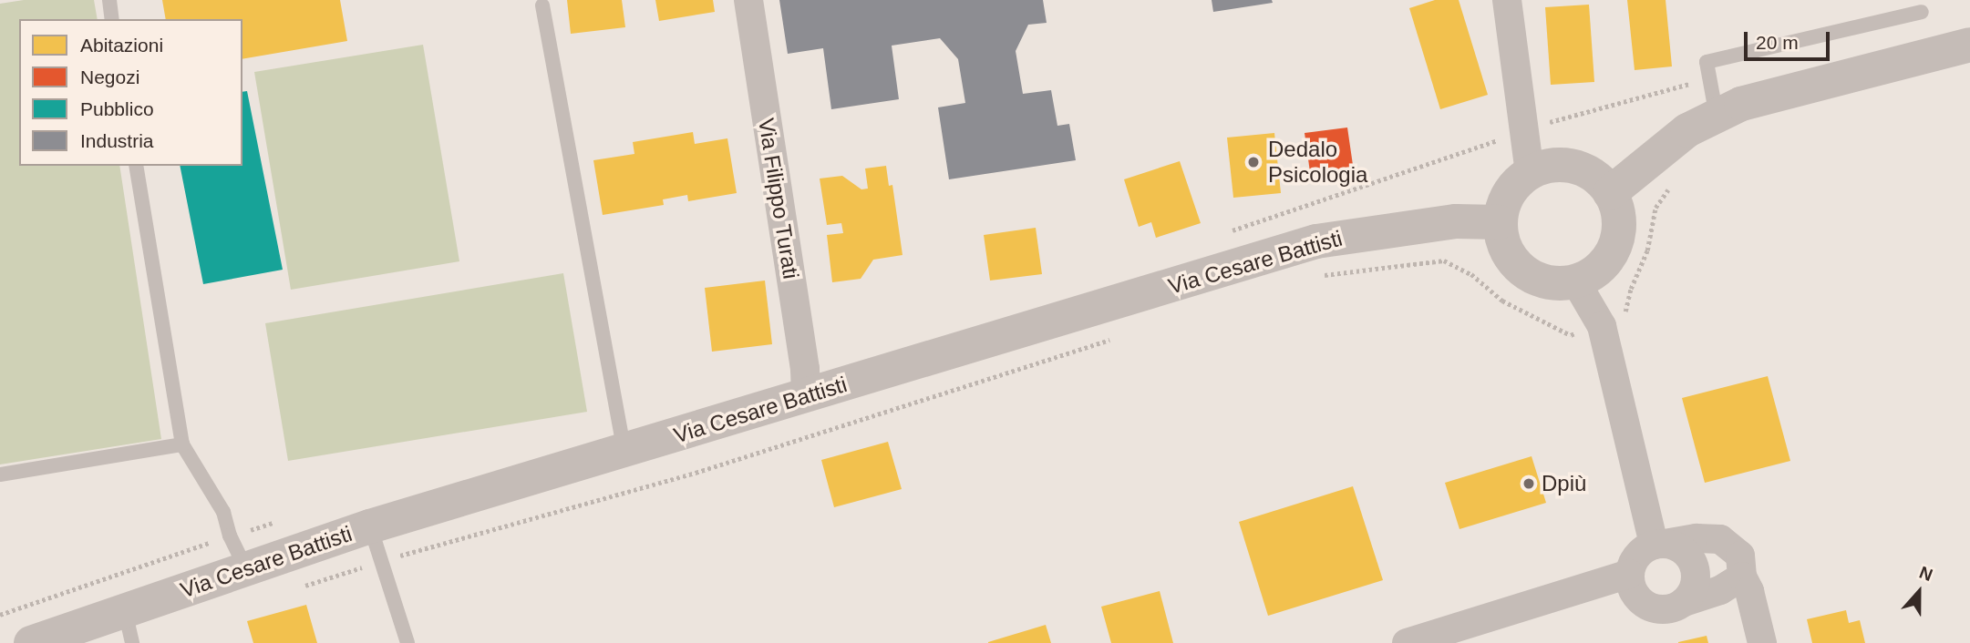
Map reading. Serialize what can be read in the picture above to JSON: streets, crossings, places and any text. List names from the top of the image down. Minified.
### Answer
{"streets":{"street":["Via Filippo Turati","Via Cesare Battisti"]},"crossings":[["Via Filippo Turati","Via Cesare Battisti"]],"places":["Dedalo Psicologia","Dpiù"],"legend":["Abitazioni","Negozi","Pubblico","Industria"],"scale_bar":"20 m","north":"top"}
